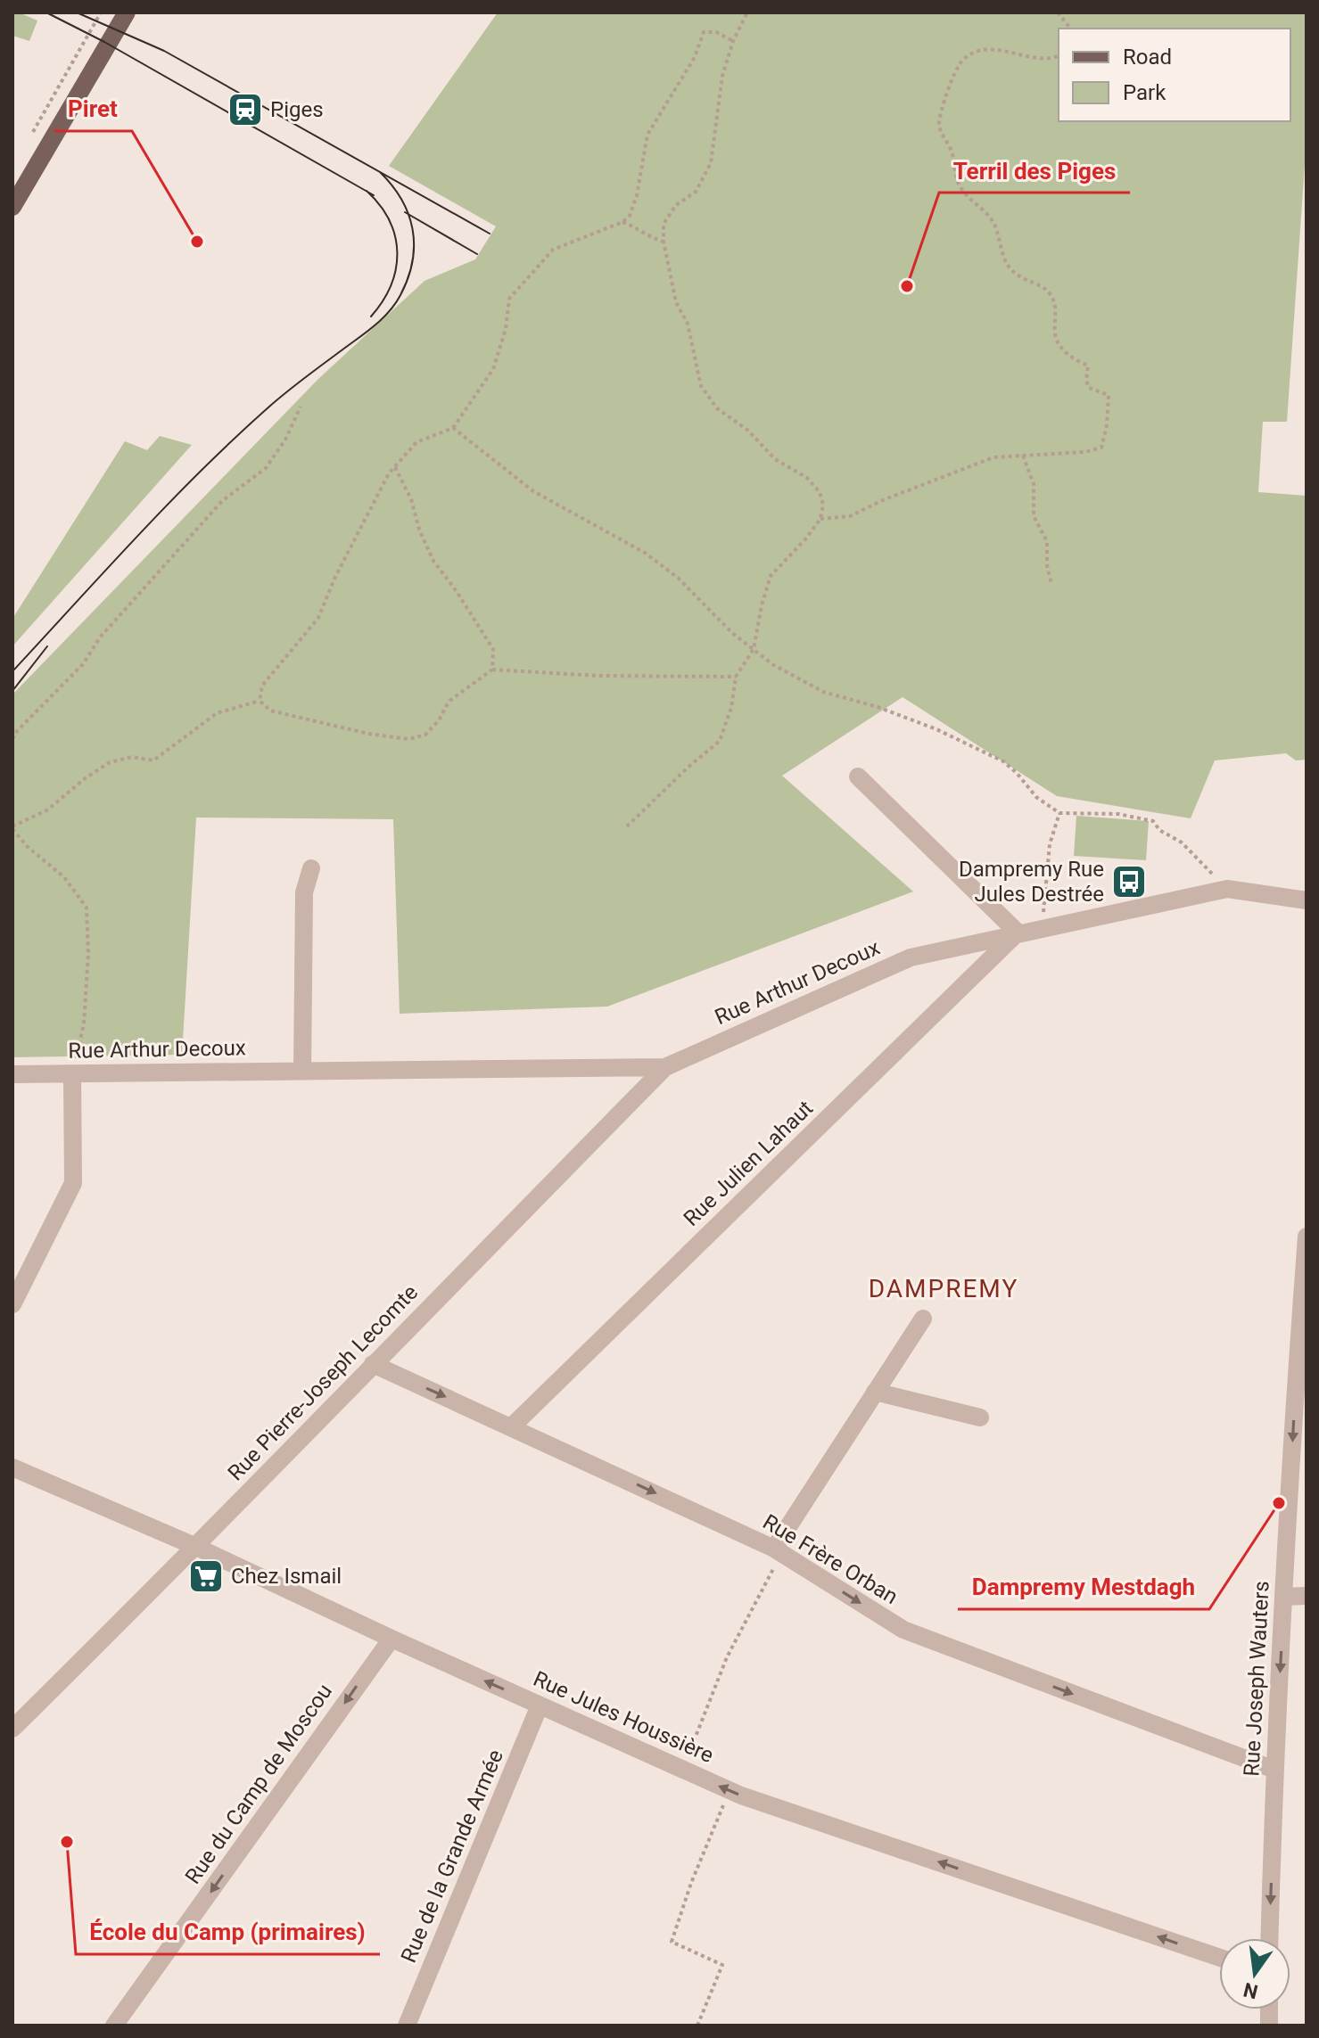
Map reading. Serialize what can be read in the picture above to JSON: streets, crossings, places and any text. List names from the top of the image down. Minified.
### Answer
{"streets":{"street":["Rue Arthur Decoux","Rue Julien Lahaut","Rue Pierre-Joseph Lecomte","Rue Frère Orban","Rue Joseph Wauters","Rue Jules Houssière","Rue du Camp de Moscou","Rue de la Grande Armée"]},"crossings":[["Rue Arthur Decoux","Rue Julien Lahaut"],["Rue Arthur Decoux","Rue Pierre-Joseph Lecomte"],["Rue Julien Lahaut","Rue Frère Orban"],["Rue Pierre-Joseph Lecomte","Rue Frère Orban"],["Rue Pierre-Joseph Lecomte","Rue Jules Houssière"],["Rue Frère Orban","Rue Joseph Wauters"],["Rue Jules Houssière","Rue du Camp de Moscou"],["Rue Jules Houssière","Rue de la Grande Armée"]],"one_way":["Rue Frère Orban","Rue Joseph Wauters","Rue Jules Houssière","Rue du Camp de Moscou"],"districts":["DAMPREMY"],"places":{"station":["Piges"],"other":["Piret","Terril des Piges","Dampremy Mestdagh","École du Camp (primaires)"],"bus stop":["Dampremy Rue Jules Destrée"],"supermarket":["Chez Ismail"]},"legend":["Road","Park"],"north":"bottom"}
